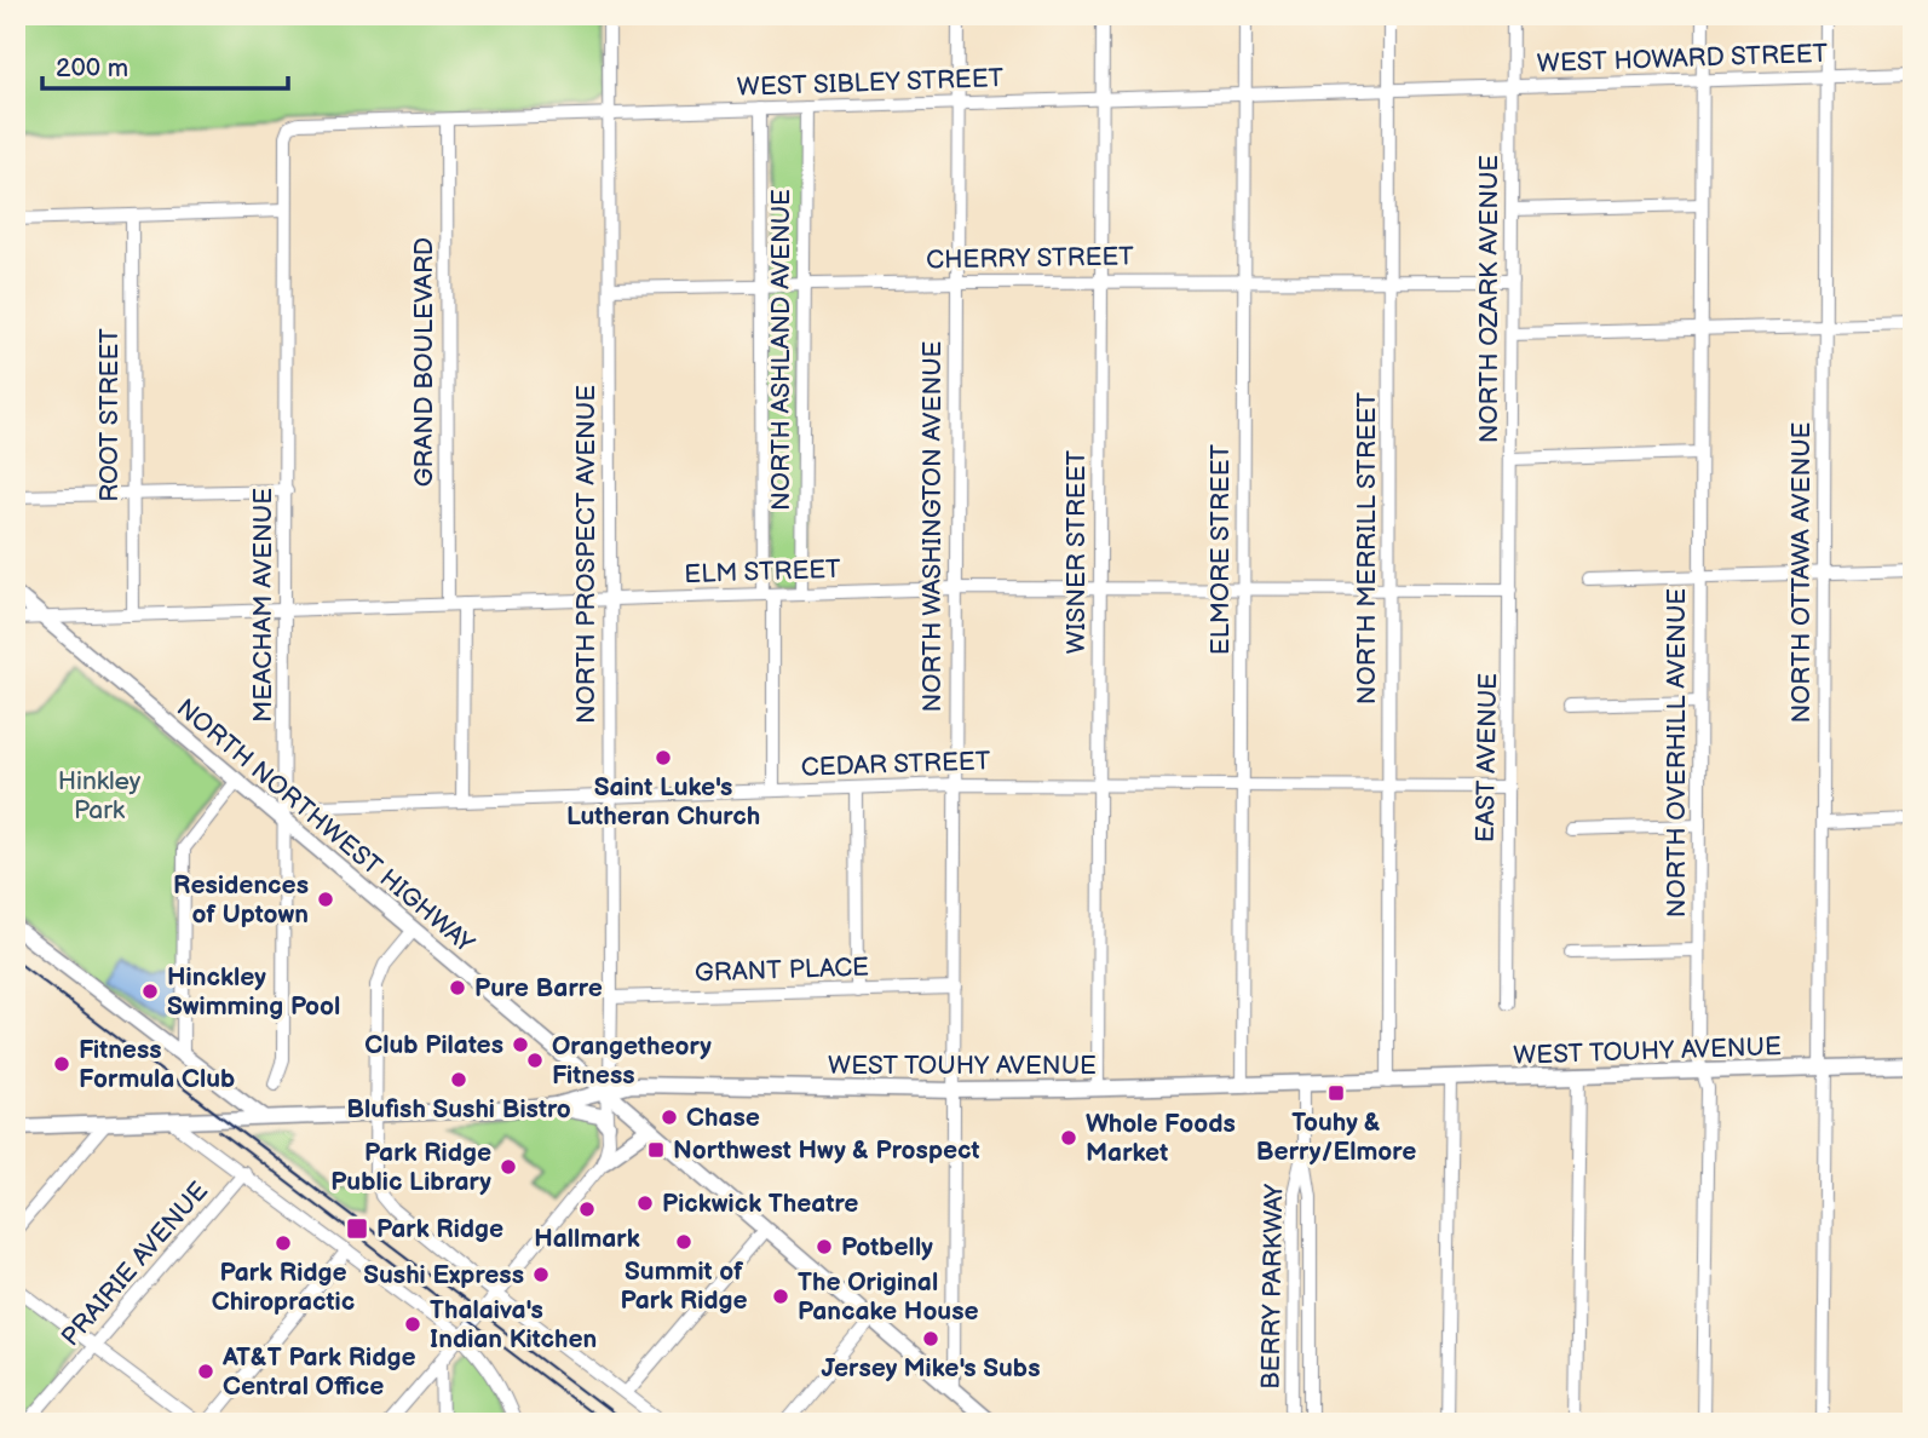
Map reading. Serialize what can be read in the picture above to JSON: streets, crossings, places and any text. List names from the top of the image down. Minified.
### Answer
{"streets":{"main road":["NORTH NORTHWEST HIGHWAY","WEST TOUHY AVENUE"],"street":["WEST HOWARD STREET","WEST SIBLEY STREET","CHERRY STREET","NORTH OZARK AVENUE","NORTH ASHLAND AVENUE","GRAND BOULEVARD","ROOT STREET","NORTH WASHINGTON AVENUE","NORTH MERRILL STREET","ELMORE STREET","WISNER STREET","NORTH PROSPECT AVENUE","ELM STREET","NORTH OTTAWA AVENUE","MEACHAM AVENUE","NORTH OVERHILL AVENUE","EAST AVENUE","CEDAR STREET","GRANT PLACE","PRAIRIE AVENUE","BERRY PARKWAY"]},"crossings":[["WEST HOWARD STREET","WEST SIBLEY STREET"],["WEST HOWARD STREET","NORTH OZARK AVENUE"],["WEST HOWARD STREET","NORTH OTTAWA AVENUE"],["WEST HOWARD STREET","NORTH OVERHILL AVENUE"],["WEST SIBLEY STREET","NORTH ASHLAND AVENUE"],["WEST SIBLEY STREET","GRAND BOULEVARD"],["WEST SIBLEY STREET","NORTH WASHINGTON AVENUE"],["WEST SIBLEY STREET","NORTH MERRILL STREET"],["WEST SIBLEY STREET","ELMORE STREET"],["WEST SIBLEY STREET","WISNER STREET"],["WEST SIBLEY STREET","NORTH PROSPECT AVENUE"],["WEST SIBLEY STREET","MEACHAM AVENUE"],["CHERRY STREET","NORTH OZARK AVENUE"],["CHERRY STREET","NORTH ASHLAND AVENUE"],["CHERRY STREET","NORTH WASHINGTON AVENUE"],["CHERRY STREET","NORTH MERRILL STREET"],["CHERRY STREET","ELMORE STREET"],["CHERRY STREET","WISNER STREET"],["CHERRY STREET","NORTH PROSPECT AVENUE"],["NORTH OZARK AVENUE","EAST AVENUE"],["NORTH ASHLAND AVENUE","ELM STREET"],["NORTH ASHLAND AVENUE","CEDAR STREET"],["GRAND BOULEVARD","ELM STREET"],["ROOT STREET","ELM STREET"],["NORTH WASHINGTON AVENUE","ELM STREET"],["NORTH WASHINGTON AVENUE","CEDAR STREET"],["NORTH WASHINGTON AVENUE","NORTH NORTHWEST HIGHWAY"],["NORTH WASHINGTON AVENUE","GRANT PLACE"],["NORTH WASHINGTON AVENUE","WEST TOUHY AVENUE"],["NORTH MERRILL STREET","ELM STREET"],["NORTH MERRILL STREET","CEDAR STREET"],["NORTH MERRILL STREET","WEST TOUHY AVENUE"],["ELMORE STREET","ELM STREET"],["ELMORE STREET","CEDAR STREET"],["ELMORE STREET","WEST TOUHY AVENUE"],["WISNER STREET","ELM STREET"],["WISNER STREET","CEDAR STREET"],["WISNER STREET","WEST TOUHY AVENUE"],["NORTH PROSPECT AVENUE","ELM STREET"],["NORTH PROSPECT AVENUE","CEDAR STREET"],["NORTH PROSPECT AVENUE","NORTH NORTHWEST HIGHWAY"],["NORTH PROSPECT AVENUE","GRANT PLACE"],["NORTH PROSPECT AVENUE","WEST TOUHY AVENUE"],["ELM STREET","MEACHAM AVENUE"],["ELM STREET","EAST AVENUE"],["ELM STREET","NORTH NORTHWEST HIGHWAY"],["NORTH OTTAWA AVENUE","WEST TOUHY AVENUE"],["MEACHAM AVENUE","CEDAR STREET"],["MEACHAM AVENUE","NORTH NORTHWEST HIGHWAY"],["NORTH OVERHILL AVENUE","WEST TOUHY AVENUE"],["EAST AVENUE","CEDAR STREET"],["CEDAR STREET","NORTH NORTHWEST HIGHWAY"],["NORTH NORTHWEST HIGHWAY","WEST TOUHY AVENUE"],["WEST TOUHY AVENUE","BERRY PARKWAY"]],"parks":["Hinkley Park"],"places":{"other":["Saint Luke's Lutheran Church","Residences of Uptown","Pure Barre","Hinckley Swimming Pool","Club Pilates","Orangetheory Fitness","Fitness Formula Club","Blufish Sushi Bistro","Chase","Whole Foods Market","Park Ridge Public Library","Pickwick Theatre","Hallmark","Summit of Park Ridge","Park Ridge Chiropractic","Potbelly","Sushi Express","The Original Pancake House","Thalaiva's Indian Kitchen","Jersey Mike's Subs","AT&T Park Ridge Central Office"],"transit":["Touhy & Berry/Elmore","Northwest Hwy & Prospect","Park Ridge"]},"scale_bar":"200 m"}
